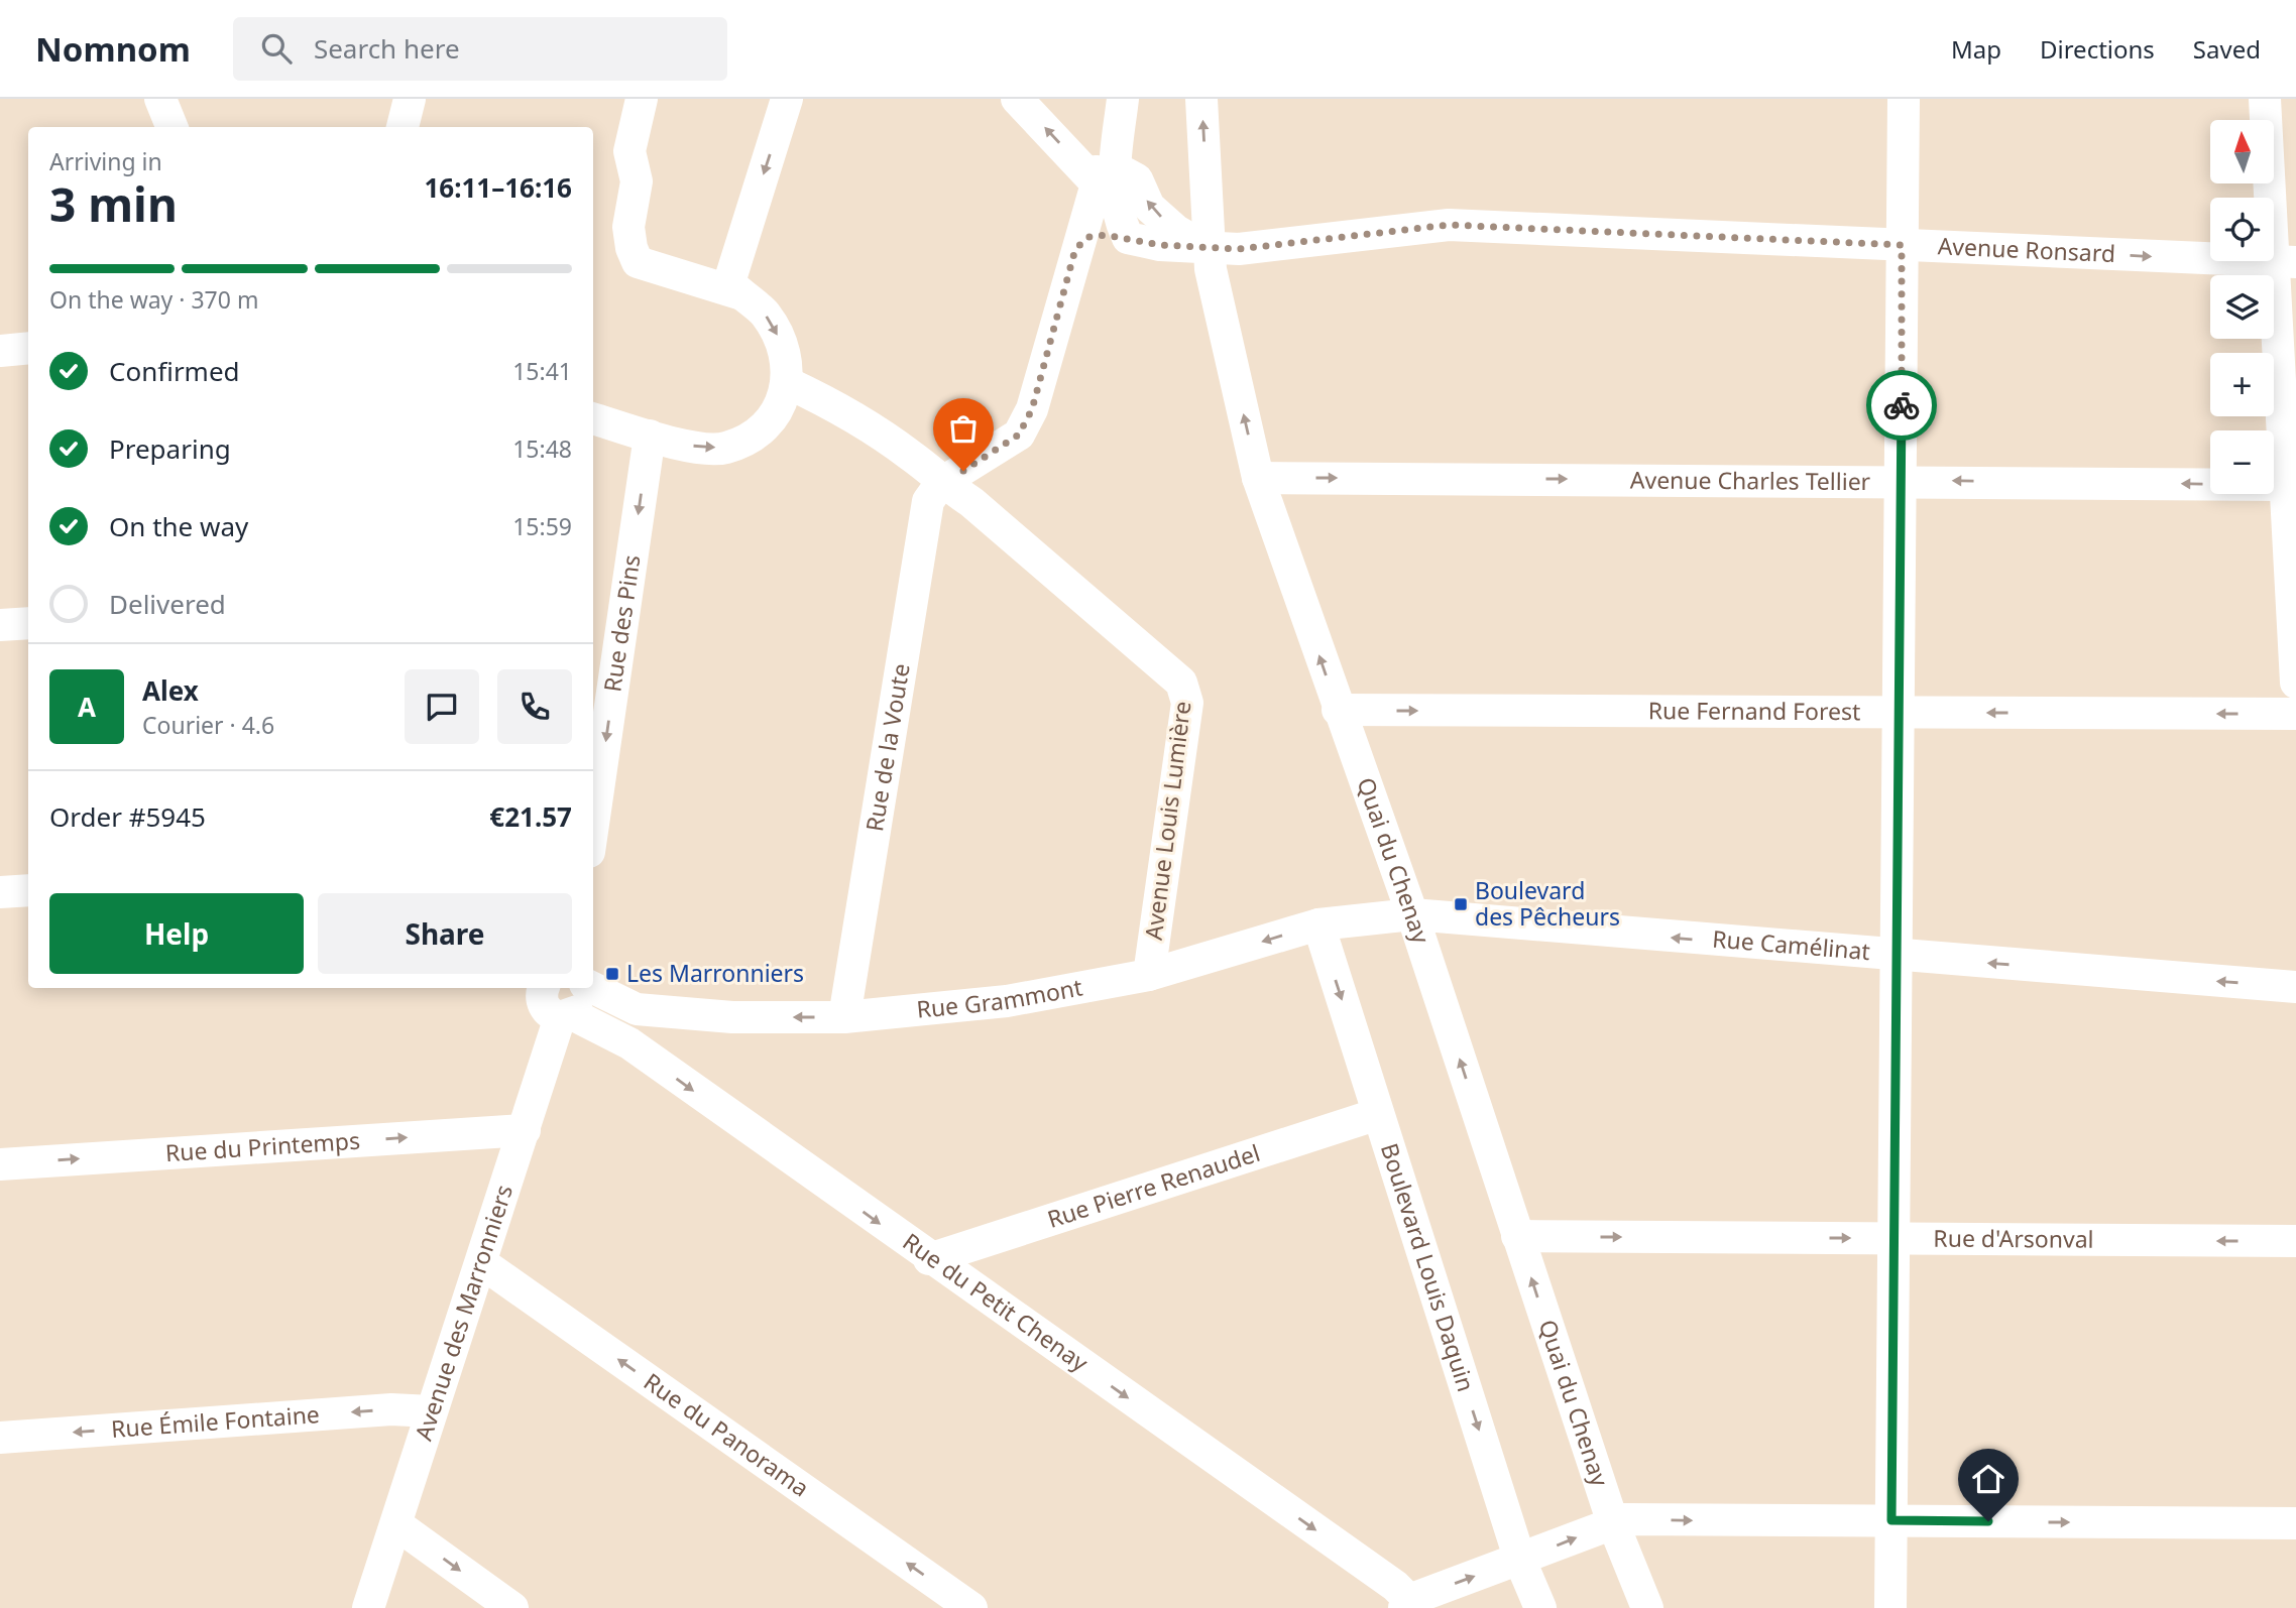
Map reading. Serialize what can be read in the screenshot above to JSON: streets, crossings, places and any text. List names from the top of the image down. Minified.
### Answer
{"streets":{"street":["Avenue Ronsard","Avenue Charles Tellier","Rue des Pins","Rue Fernand Forest","Rue de la Voute","Avenue Louis Lumière","Quai du Chenay","Rue Camélinat","Rue Grammont","Rue du Printemps","Rue Pierre Renaudel","Rue d'Arsonval","Boulevard Louis Daquin","Rue du Petit Chenay","Avenue des Marronniers","Rue Émile Fontaine","Rue du Panorama"]},"crossings":[["Avenue Ronsard","Quai du Chenay"],["Avenue Charles Tellier","Quai du Chenay"],["Rue Fernand Forest","Quai du Chenay"],["Rue de la Voute","Avenue Louis Lumière"],["Rue de la Voute","Rue Grammont"],["Avenue Louis Lumière","Rue Grammont"],["Quai du Chenay","Rue Camélinat"],["Quai du Chenay","Rue Grammont"],["Quai du Chenay","Rue d'Arsonval"],["Rue Camélinat","Rue Grammont"],["Rue Grammont","Boulevard Louis Daquin"],["Rue Grammont","Rue du Petit Chenay"],["Rue Grammont","Avenue des Marronniers"],["Rue du Printemps","Avenue des Marronniers"],["Rue Pierre Renaudel","Boulevard Louis Daquin"],["Rue Pierre Renaudel","Rue du Petit Chenay"],["Rue du Petit Chenay","Avenue des Marronniers"],["Avenue des Marronniers","Rue Émile Fontaine"],["Avenue des Marronniers","Rue du Panorama"]],"one_way":["Rue des Pins","Quai du Chenay","Rue Camélinat","Rue Grammont","Rue du Printemps","Boulevard Louis Daquin","Rue du Petit Chenay","Rue Émile Fontaine","Rue du Panorama"],"places":{"transit":["Boulevard des Pêcheurs","Les Marronniers"]},"north":"top","page":{"header":"Nomnom","search":"Search here","nav":["Map","Directions","Saved"],"map_buttons":["+","−"],"heading":["3 min","Arriving in","16:11–16:16"],"panel":["Alex","Courier · 4.6","Order #5945","€21.57"],"bar":"On the way · 370 m","list":[["Confirmed","15:41"],["Preparing","15:48"],["On the way","15:59"],"Delivered"],"round":"A","buttons":["Help","Share"]}}
